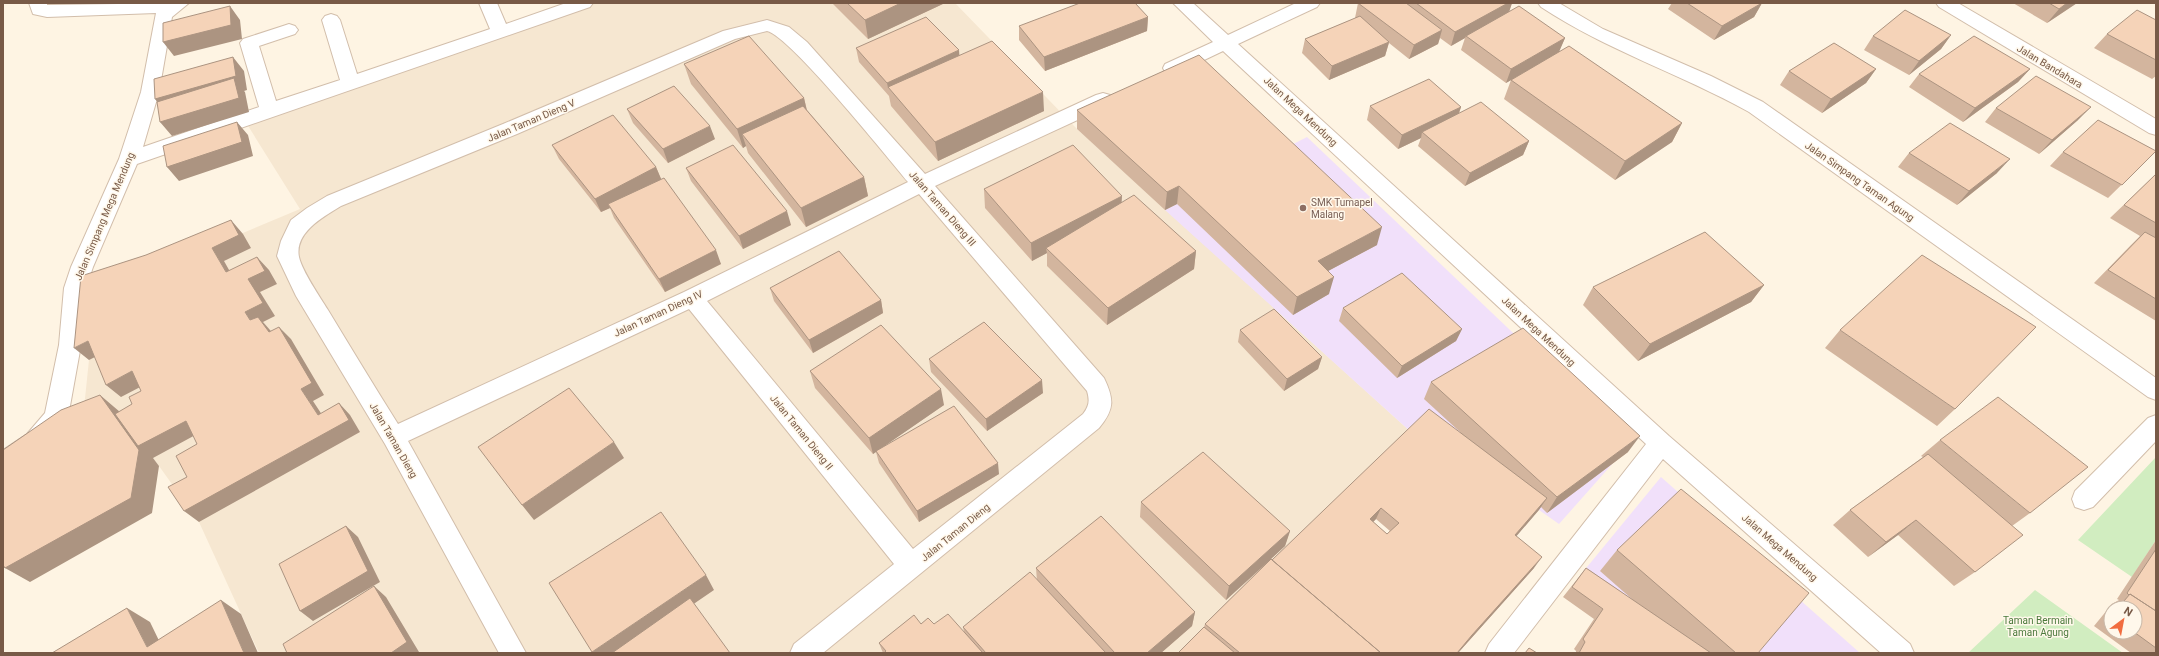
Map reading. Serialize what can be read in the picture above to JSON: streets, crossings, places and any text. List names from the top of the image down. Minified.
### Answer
{"streets":{"street":["Jalan Bandahara","Jalan Mega Mendung","Jalan Taman Dieng V","Jalan Simpang Taman Agung","Jalan Taman Dieng III","Jalan Simpang Mega Mendung","Jalan Taman Dieng IV","Jalan Taman Dieng II","Jalan Taman Dieng"]},"crossings":[["Jalan Taman Dieng V","Jalan Taman Dieng III"],["Jalan Taman Dieng V","Jalan Taman Dieng"],["Jalan Taman Dieng III","Jalan Taman Dieng IV"],["Jalan Taman Dieng III","Jalan Taman Dieng"],["Jalan Taman Dieng IV","Jalan Taman Dieng II"],["Jalan Taman Dieng IV","Jalan Taman Dieng"],["Jalan Taman Dieng II","Jalan Taman Dieng"]],"parks":["Taman Bermain Taman Agung"],"places":["SMK Tumapel Malang"],"north":"top right"}
